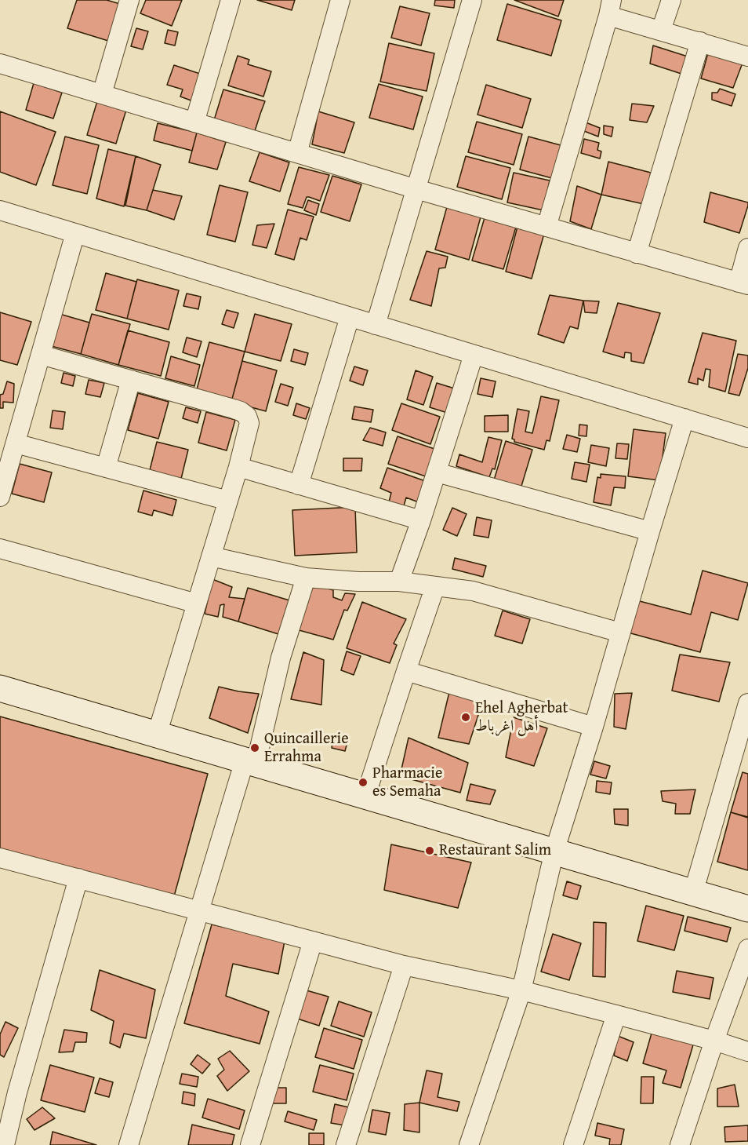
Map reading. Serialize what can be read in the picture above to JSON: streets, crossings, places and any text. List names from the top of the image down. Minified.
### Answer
{"places":["Ehel Agherbat أهل اغرباط","Quincaillerie Errahma","Pharmacie es Semaha","Restaurant Salim"]}
